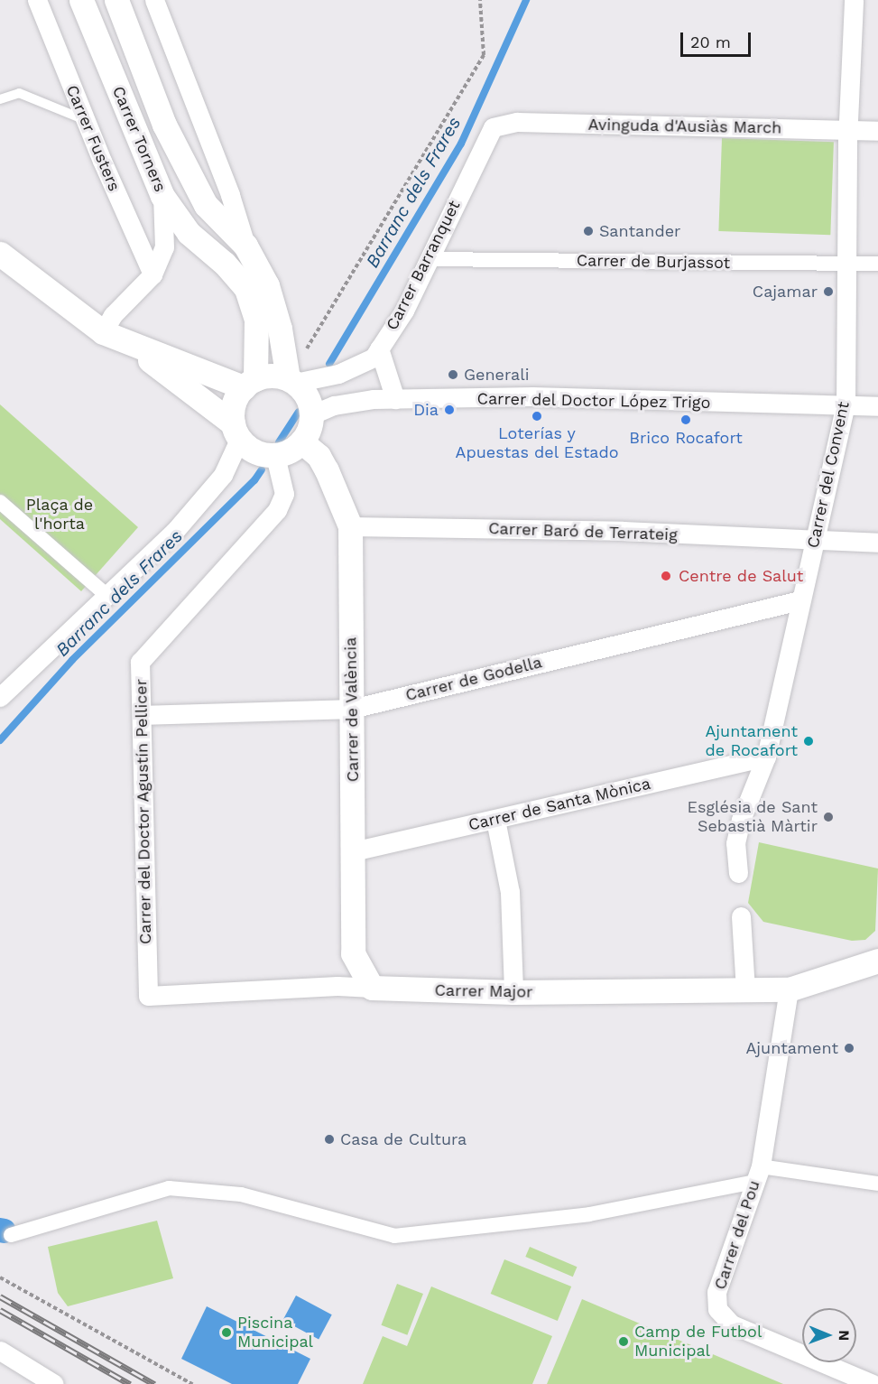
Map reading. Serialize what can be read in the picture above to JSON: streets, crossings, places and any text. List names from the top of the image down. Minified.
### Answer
{"streets":{"street":["Avinguda d'Ausiàs March","Carrer Fusters","Carrer Torners","Carrer de Burjassot","Carrer Barranquet","Carrer del Doctor López Trigo","Carrer del Convent","Carrer Baró de Terrateig","Carrer de Godella","Carrer de València","Carrer de Santa Mònica","Carrer del Doctor Agustín Pellicer","Carrer Major","Carrer del Pou"]},"crossings":[["Avinguda d'Ausiàs March","Carrer Barranquet"],["Avinguda d'Ausiàs March","Carrer del Convent"],["Carrer Torners","Carrer Barranquet"],["Carrer Torners","Carrer del Doctor López Trigo"],["Carrer Torners","Carrer de València"],["Carrer Torners","Carrer del Doctor Agustín Pellicer"],["Carrer de Burjassot","Carrer Barranquet"],["Carrer de Burjassot","Carrer del Convent"],["Carrer Barranquet","Carrer del Doctor López Trigo"],["Carrer Barranquet","Carrer de València"],["Carrer Barranquet","Carrer del Doctor Agustín Pellicer"],["Carrer del Doctor López Trigo","Carrer del Convent"],["Carrer del Doctor López Trigo","Carrer de València"],["Carrer del Doctor López Trigo","Carrer del Doctor Agustín Pellicer"],["Carrer del Convent","Carrer Baró de Terrateig"],["Carrer del Convent","Carrer de Godella"],["Carrer del Convent","Carrer de Santa Mònica"],["Carrer Baró de Terrateig","Carrer de València"],["Carrer de Godella","Carrer de València"],["Carrer de Godella","Carrer del Doctor Agustín Pellicer"],["Carrer de València","Carrer de Santa Mònica"],["Carrer de València","Carrer del Doctor Agustín Pellicer"],["Carrer de València","Carrer Major"],["Carrer del Doctor Agustín Pellicer","Carrer Major"],["Carrer Major","Carrer del Pou"]],"water":["Barranc dels Frares"],"parks":["Plaça de l'horta"],"places":["Santander","Cajamar","Generali","Dia","Loterías y Apuestas del Estado","Brico Rocafort","Centre de Salut","Ajuntament de Rocafort","Església de Sant Sebastià Màrtir","Ajuntament","Casa de Cultura","Piscina Municipal","Camp de Futbol Municipal"],"scale_bar":"20 m","north":"right"}
